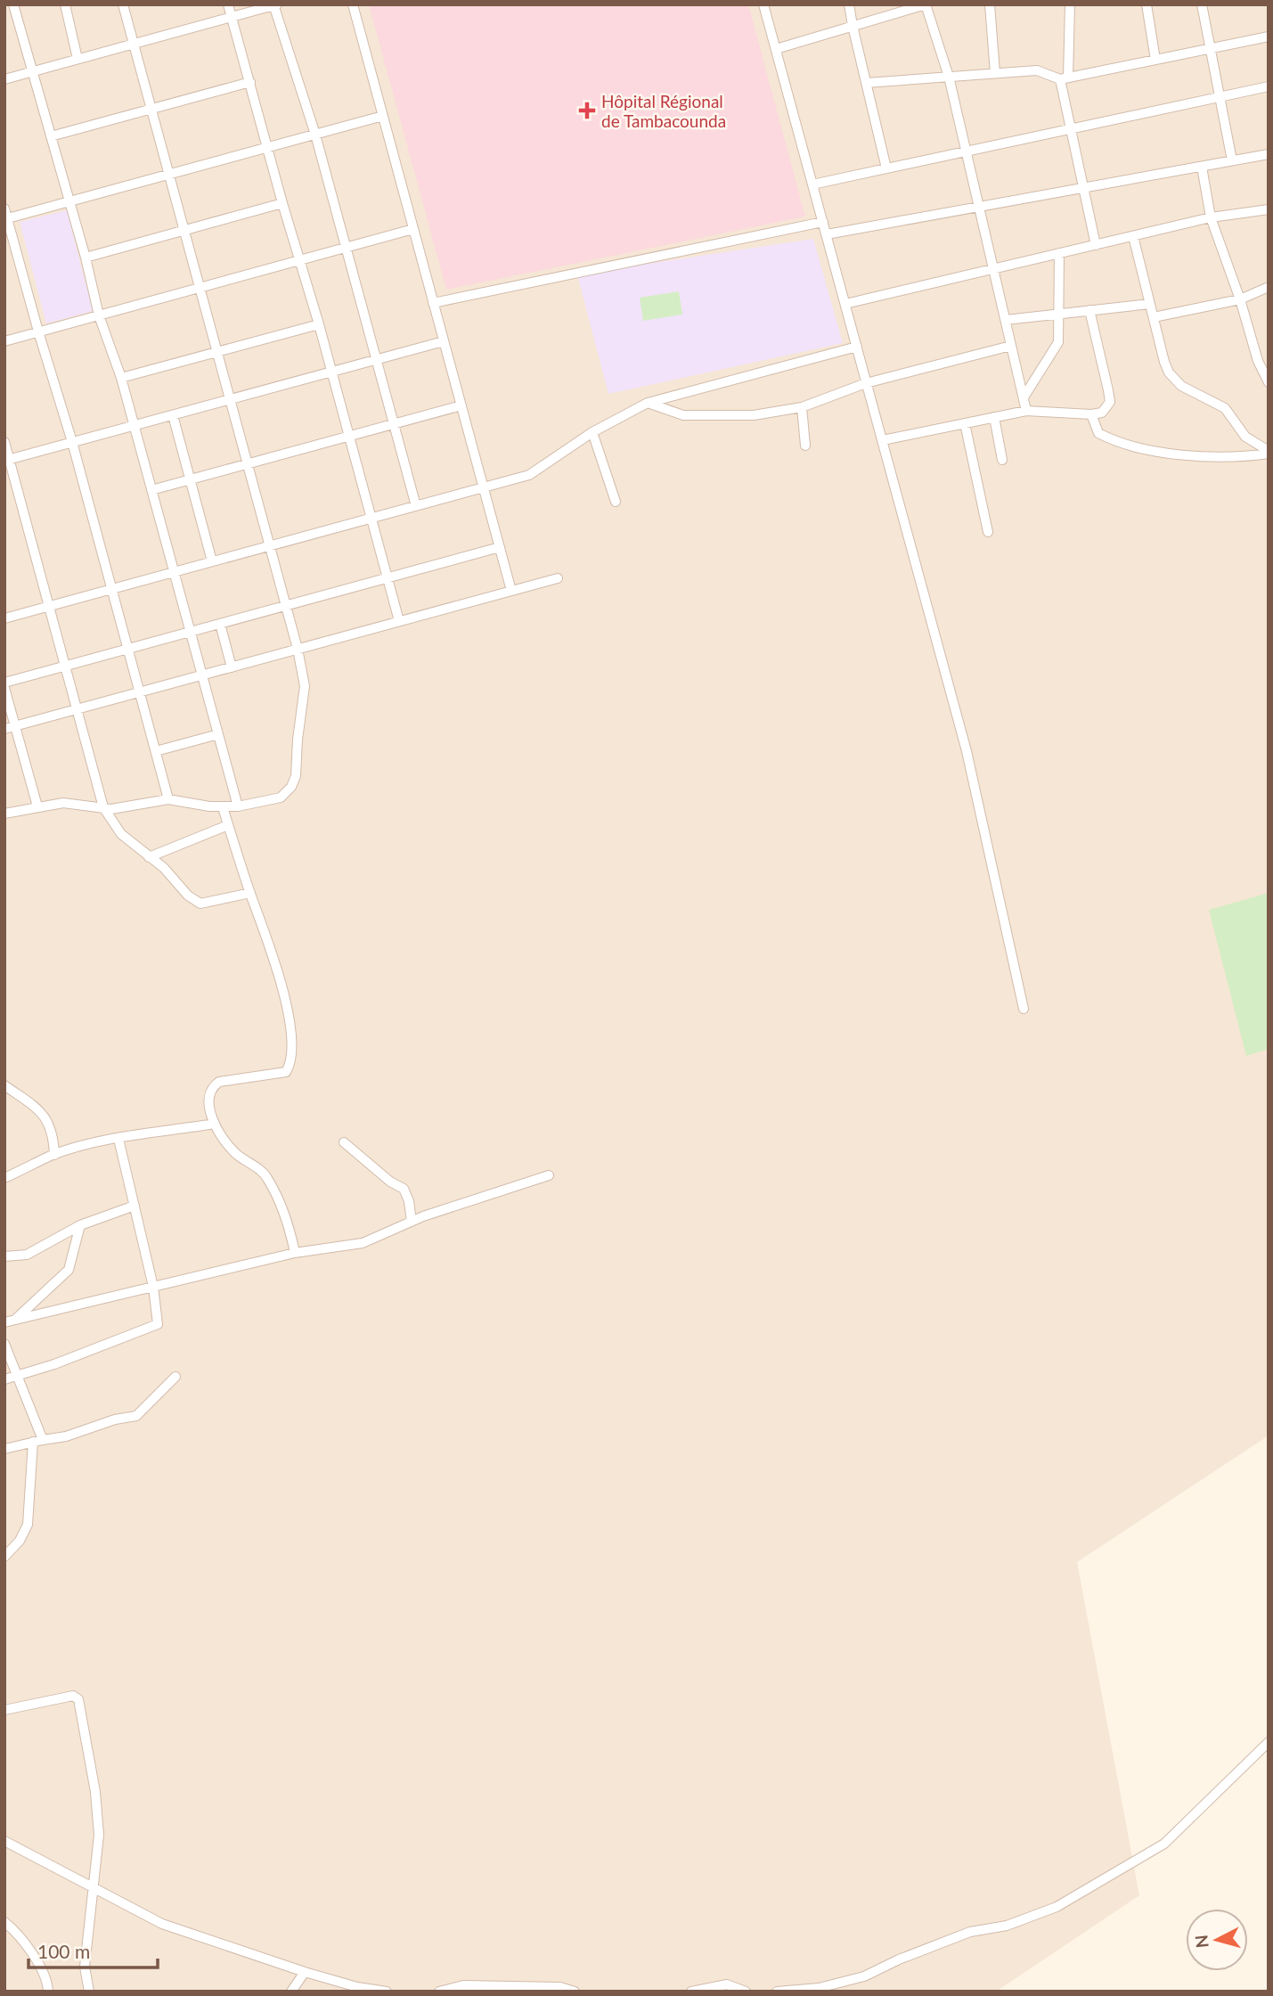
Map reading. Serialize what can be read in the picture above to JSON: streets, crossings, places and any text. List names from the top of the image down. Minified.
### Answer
{"places":{"health":["Hôpital Régional de Tambacounda"]},"scale_bar":"100 m","north":"left"}
